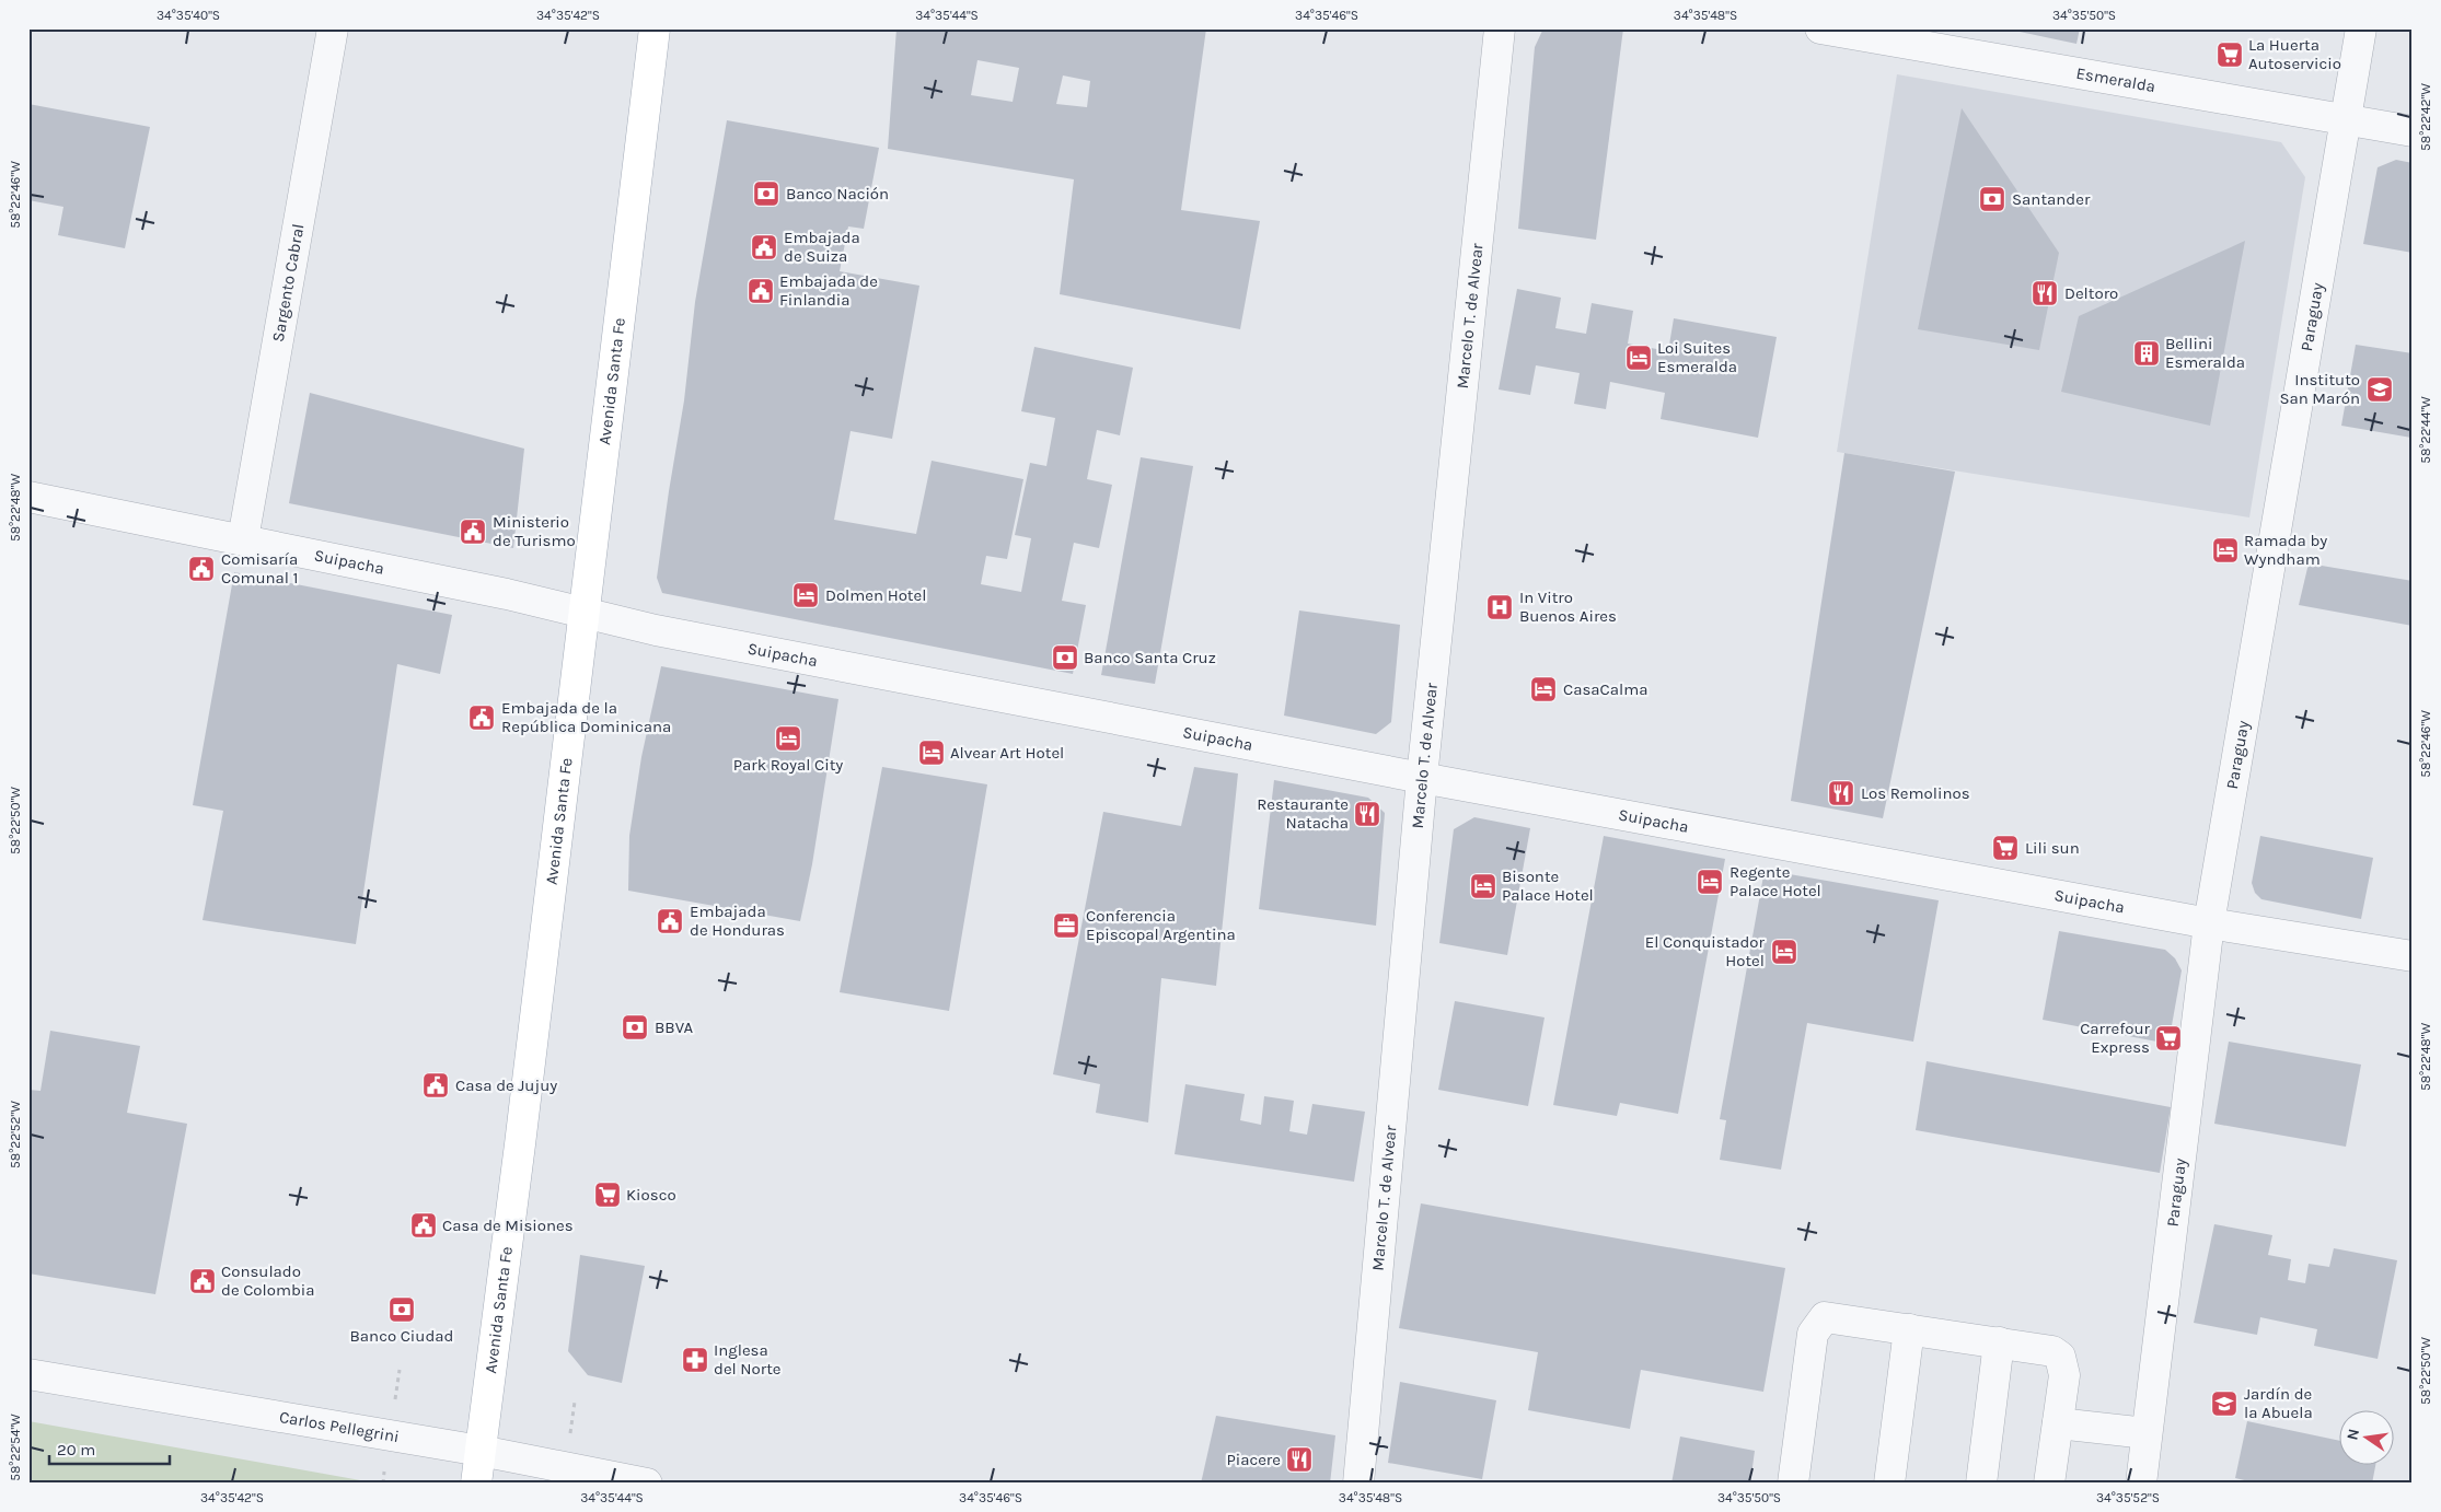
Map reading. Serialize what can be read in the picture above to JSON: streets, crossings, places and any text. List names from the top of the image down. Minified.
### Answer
{"streets":{"main road":["Avenida Santa Fe"],"street":["Esmeralda","Sargento Cabral","Marcelo T. de Alvear","Paraguay","Suipacha","Carlos Pellegrini"]},"crossings":[["Esmeralda","Paraguay"],["Sargento Cabral","Suipacha"],["Marcelo T. de Alvear","Suipacha"],["Paraguay","Suipacha"],["Avenida Santa Fe","Suipacha"],["Avenida Santa Fe","Carlos Pellegrini"]],"places":{"supermarket":["La Huerta Autoservicio","Lili sun","Carrefour Express","Kiosco"],"bank":["Banco Nación","Santander","Banco Santa Cruz","BBVA","Banco Ciudad"],"public building":["Embajada de Suiza","Embajada de Finlandia","Ministerio de Turismo","Comisaría Comunal 1","Embajada de la República Dominicana","Embajada de Honduras","Casa de Jujuy","Casa de Misiones","Consulado de Colombia"],"restaurant":["Deltoro","Los Remolinos","Restaurante Natacha","Piacere"],"building":["Bellini Esmeralda"],"hotel":["Loi Suites Esmeralda","Ramada by Wyndham","Dolmen Hotel","CasaCalma","Park Royal City","Alvear Art Hotel","Regente Palace Hotel","Bisonte Palace Hotel","El Conquistador Hotel"],"school or university":["Instituto San Marón","Jardín de la Abuela"],"hospital":["In Vitro Buenos Aires"],"office":["Conferencia Episcopal Argentina"],"pharmacy":["Inglesa del Norte"]},"scale_bar":"20 m","north":"left","coordinates":["34°35'40\"S","34°35'42\"S","34°35'44\"S","34°35'46\"S","34°35'48\"S","34°35'50\"S","58°22'42\"W","58°22'46\"W","58°22'44\"W","58°22'48\"W","58°22'50\"W","58°22'52\"W","58°22'54\"W","34°35'52\"S"]}
